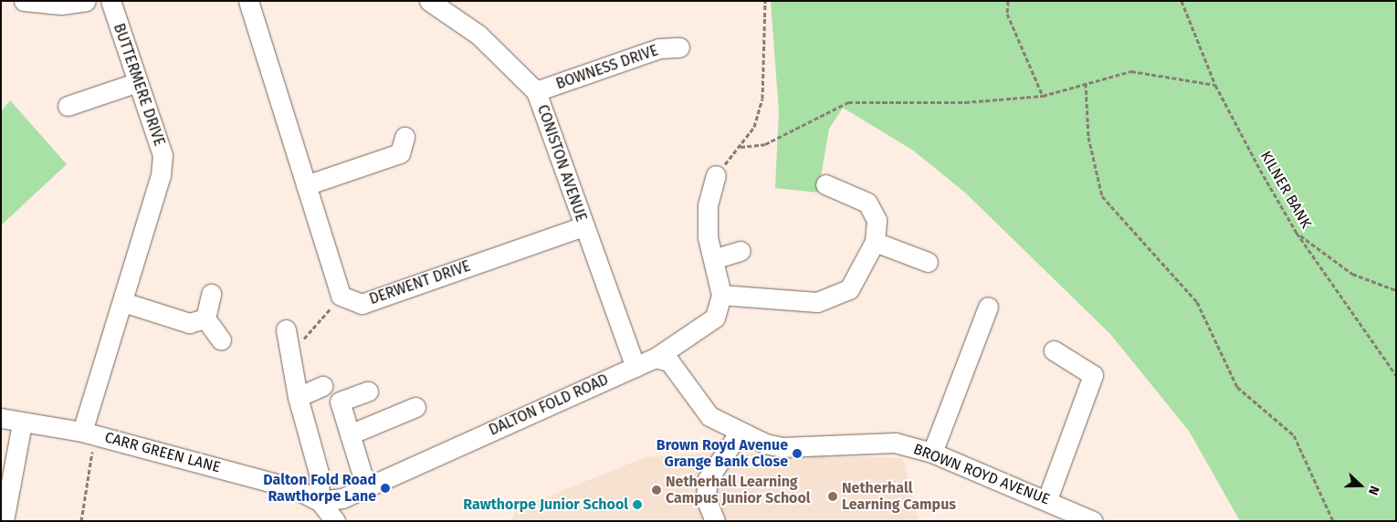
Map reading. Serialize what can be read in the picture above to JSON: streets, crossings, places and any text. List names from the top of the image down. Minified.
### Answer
{"streets":{"street":["BOWNESS DRIVE","BUTTERMERE DRIVE","CONISTON AVENUE","DERWENT DRIVE","DALTON FOLD ROAD","CARR GREEN LANE","BROWN ROYD AVENUE"],"path":["KILNER BANK"]},"crossings":[["BOWNESS DRIVE","CONISTON AVENUE"],["BUTTERMERE DRIVE","CARR GREEN LANE"],["CONISTON AVENUE","DERWENT DRIVE"],["CONISTON AVENUE","DALTON FOLD ROAD"],["DALTON FOLD ROAD","CARR GREEN LANE"],["DALTON FOLD ROAD","BROWN ROYD AVENUE"]],"places":["Brown Royd Avenue Grange Bank Close","Dalton Fold Road Rawthorpe Lane","Netherhall Learning Campus Junior School","Netherhall Learning Campus","Rawthorpe Junior School"],"north":"right"}
